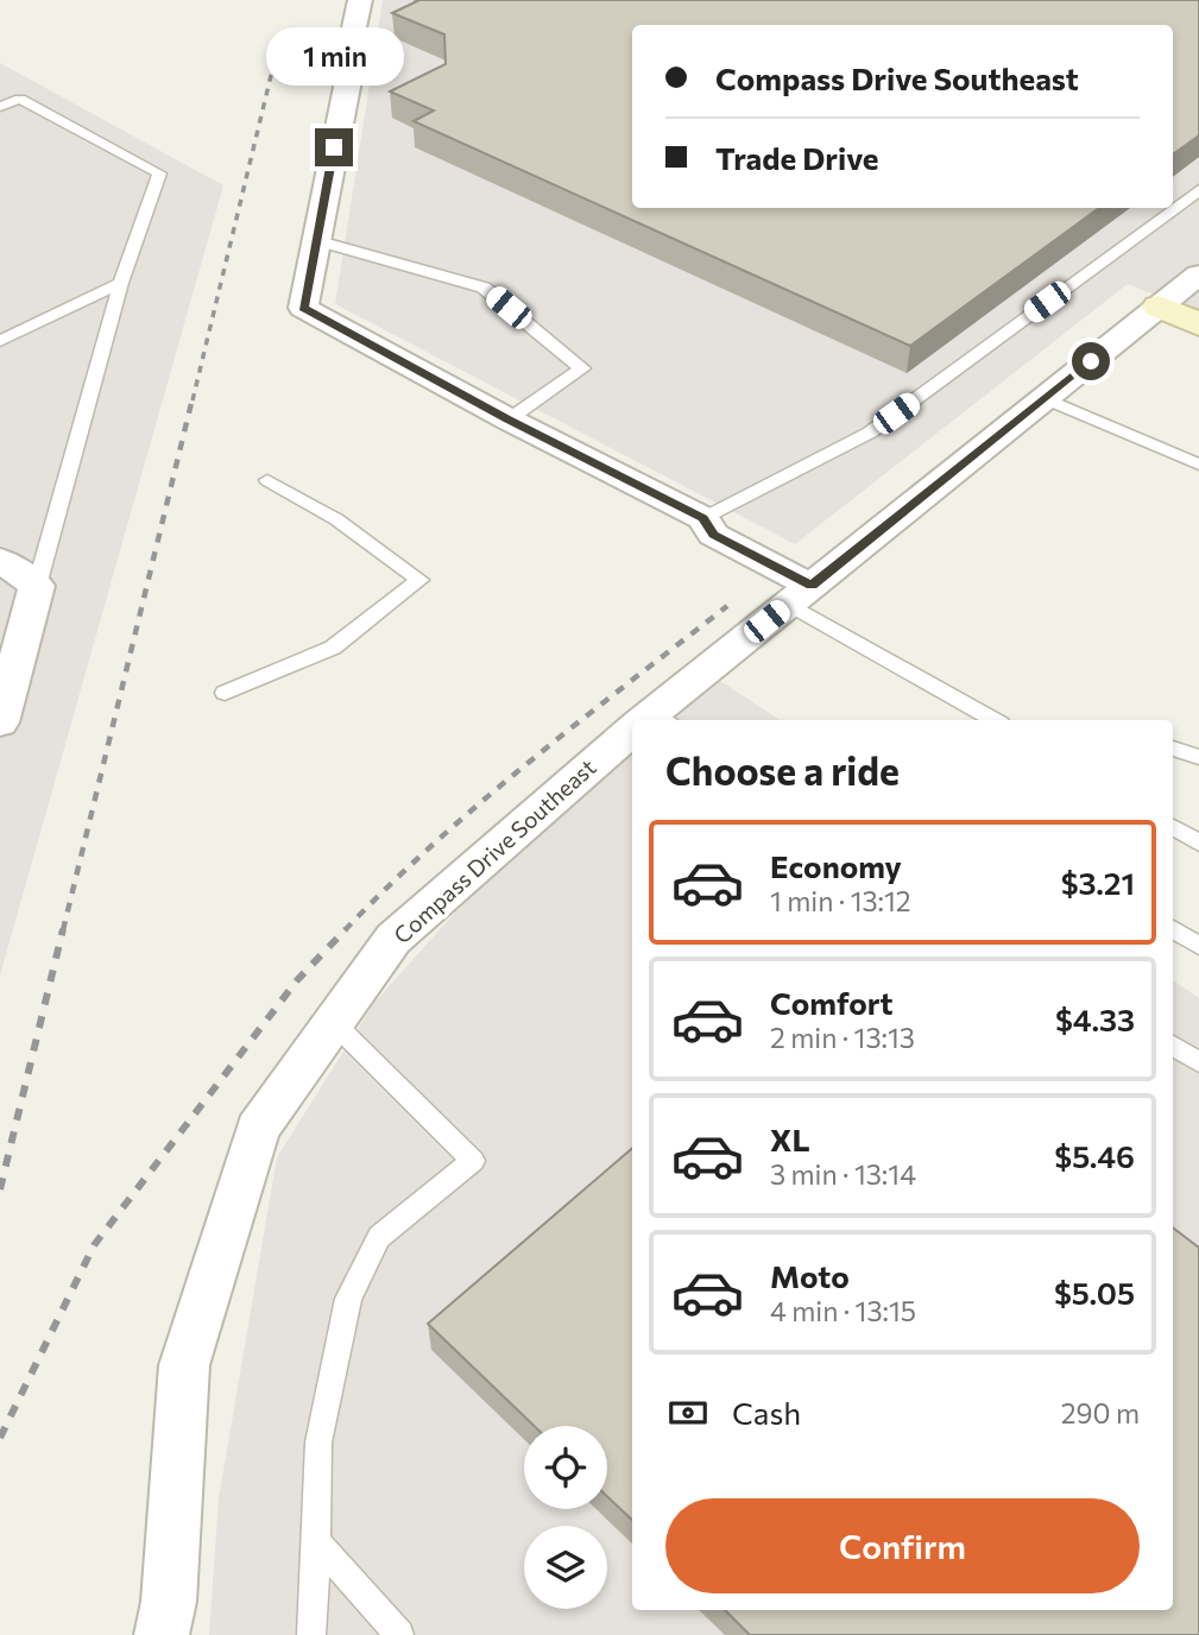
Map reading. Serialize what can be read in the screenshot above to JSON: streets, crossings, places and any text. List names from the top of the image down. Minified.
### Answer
{"streets":{"street":["Compass Drive Southeast"]},"page":{"banner":["Compass Drive Southeast","Trade Drive"],"bubble":"1 min","heading":"Choose a ride","list":[{"name":"Economy","note":"1 min · 13:12","value":"$3.21"},{"name":"Comfort","note":"2 min · 13:13","value":"$4.33"},{"name":"XL","note":"3 min · 13:14","value":"$5.46"},{"name":"Moto","note":"4 min · 13:15","value":"$5.05"}],"pay":["Cash","290 m"],"buttons":"Confirm"}}
